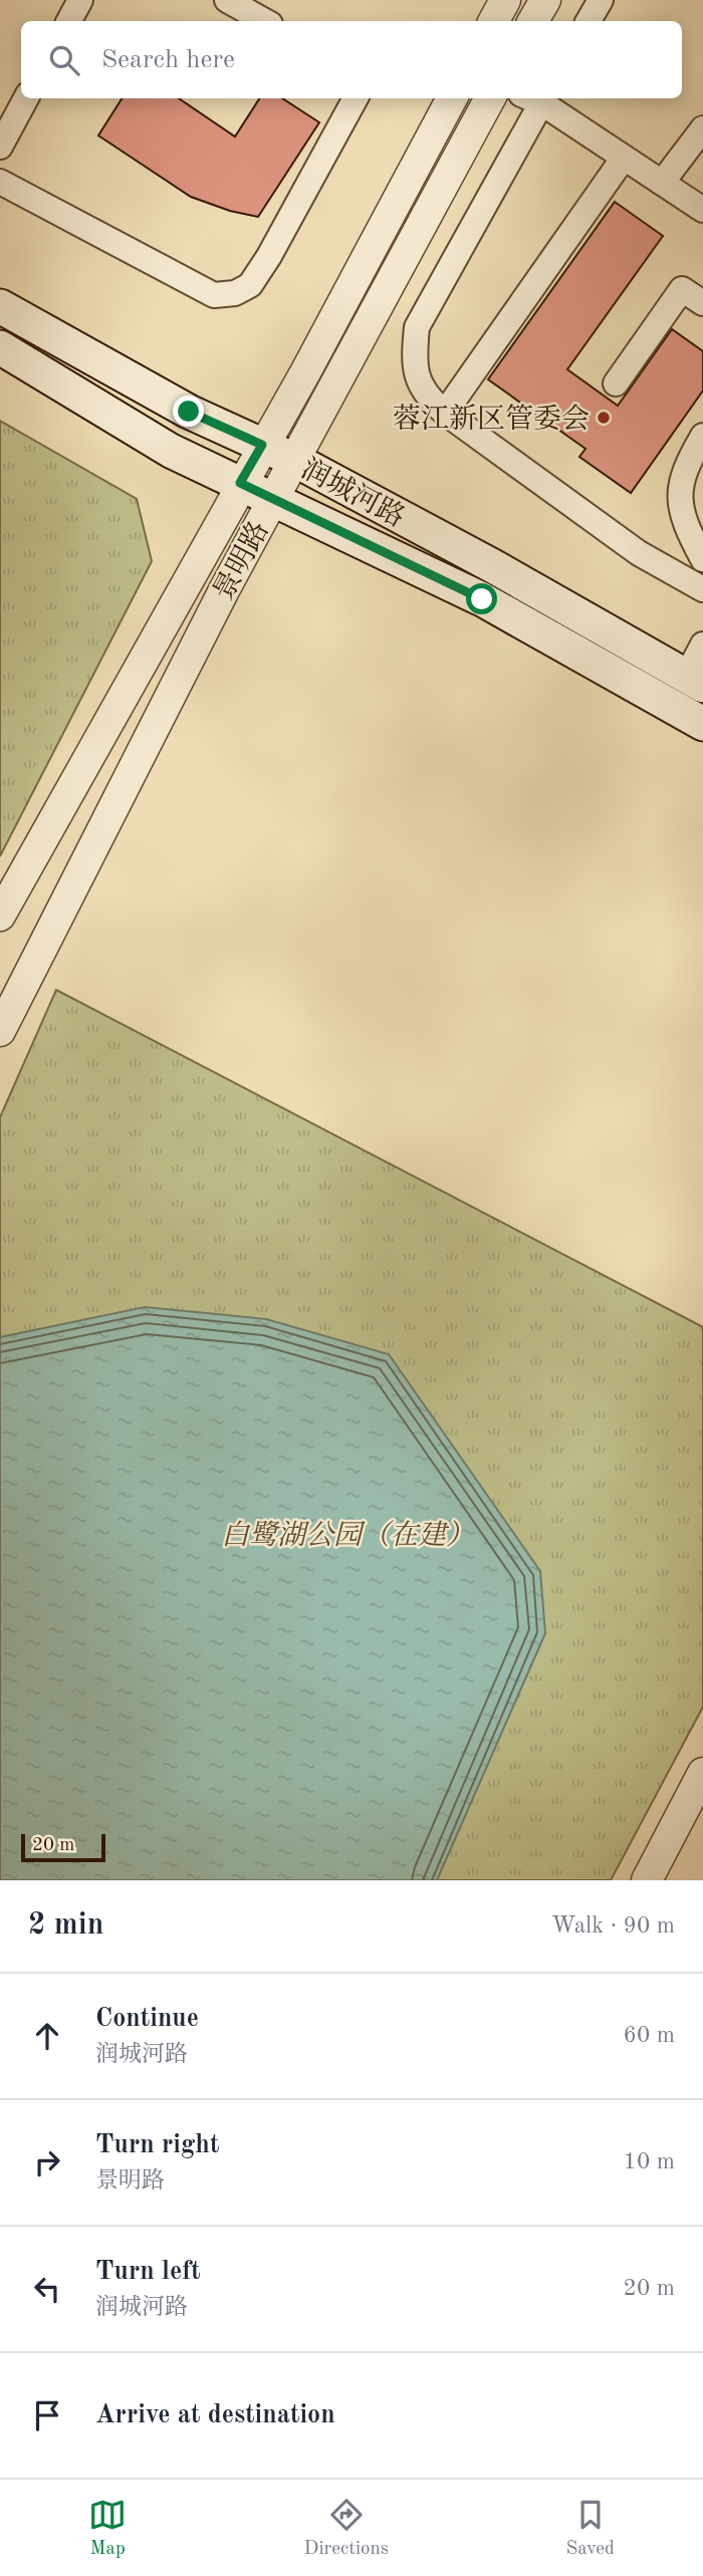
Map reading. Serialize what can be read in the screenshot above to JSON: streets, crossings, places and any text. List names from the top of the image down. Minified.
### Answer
{"streets":{"main road":["润城河路"],"street":["景明路"]},"crossings":[["润城河路","景明路"]],"parks":["白鹭湖公园（在建）"],"places":["蓉江新区管委会"],"scale_bar":"20 m","page":{"search":"Search here","scale":"20 m","heading":["2 min","Walk · 90 m"],"list":[["Continue","润城河路","60 m"],["Turn right","景明路","10 m"],["Turn left","润城河路","20 m"],"Arrive at destination"],"nav":["Map","Directions","Saved"]}}
